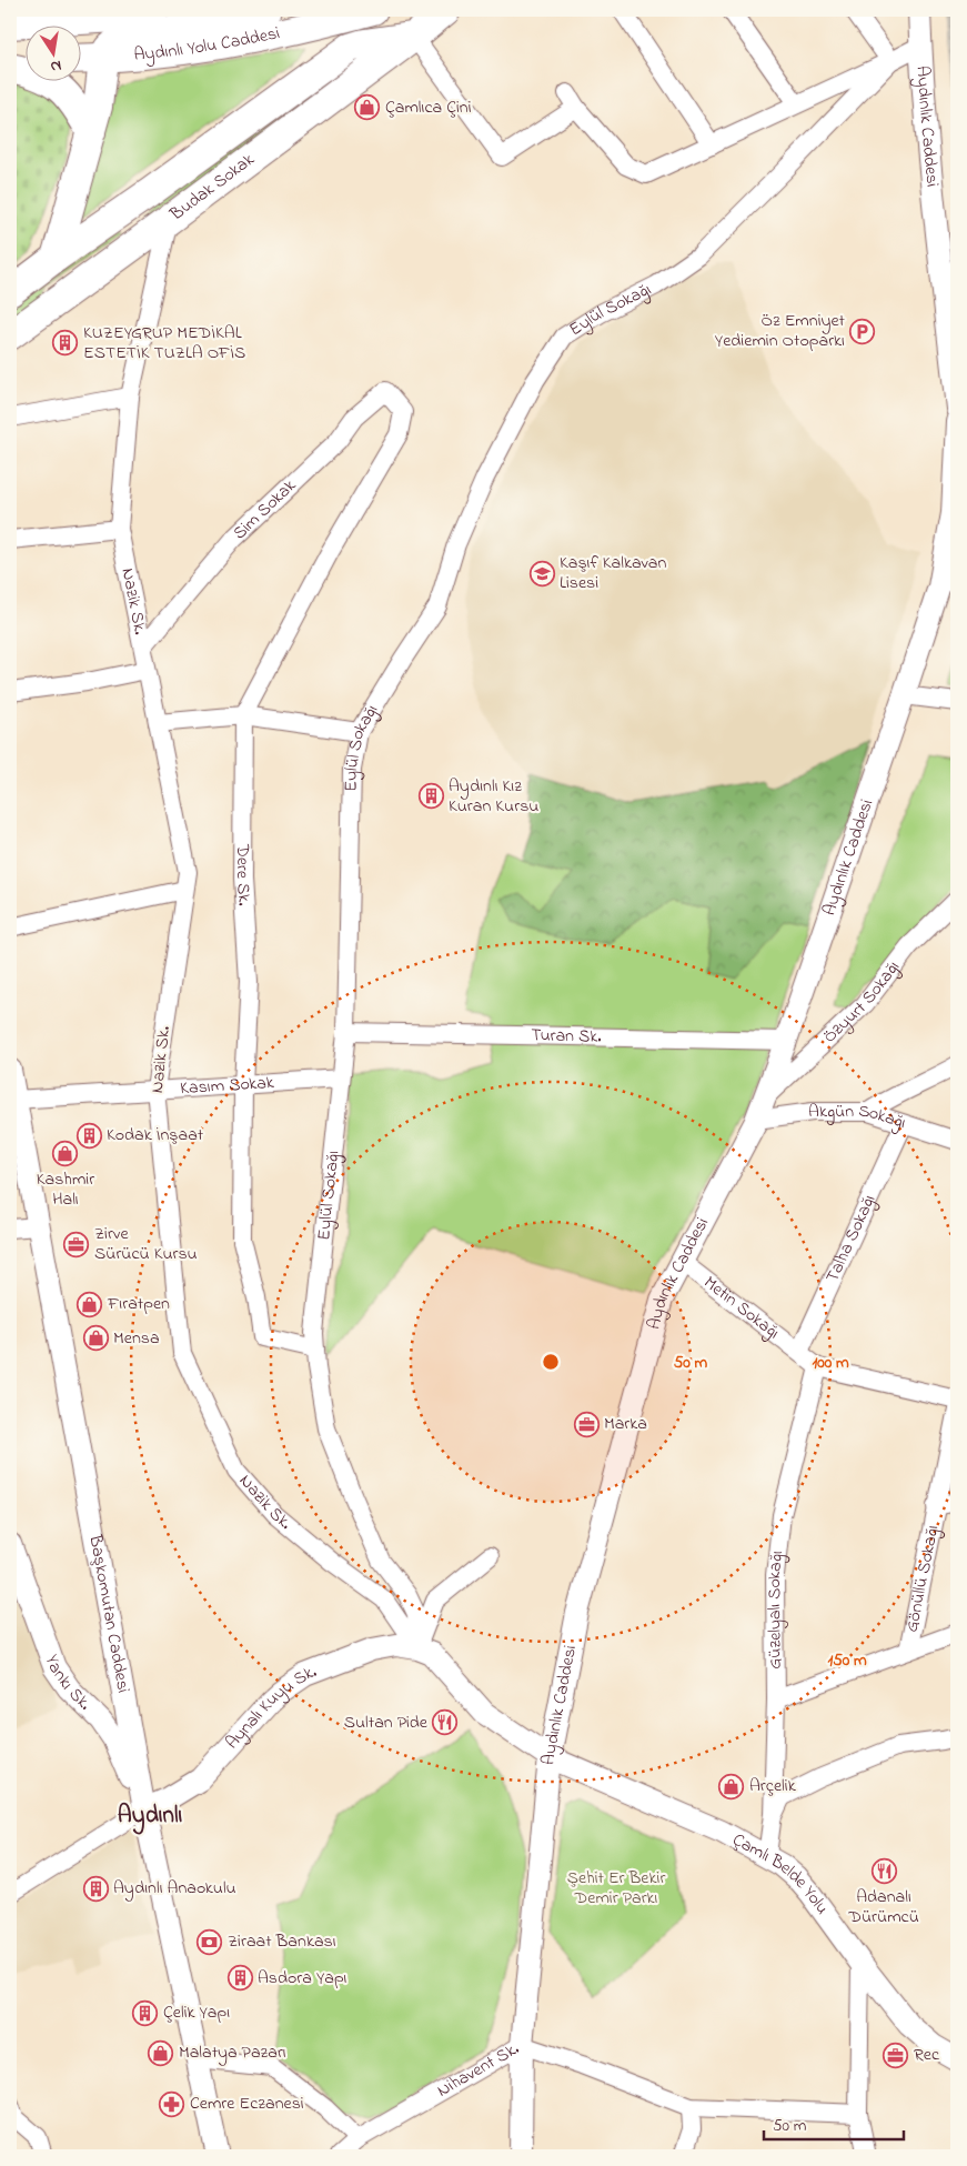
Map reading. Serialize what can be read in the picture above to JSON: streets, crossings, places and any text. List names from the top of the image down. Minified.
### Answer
{"streets":{"main road":["Aydınlı Yolu Caddesi","Budak Sokak"],"street":["Aydınlık Caddesi","Eylül Sokağı","Sim Sokak","Nazik Sk.","Dere Sk.","Özyurt Sokağı","Turan Sk.","Kasım Sokak","Akgün Sokağı","Talha Sokağı","Metin Sokağı","Gönüllü Sokağı","Güzelyalı Sokağı","Başkomutan Caddesi","Yankı Sk.","Aynalı Kuyu Sk.","Çamlı Belde Yolu","Nihavent Sk."]},"crossings":[["Aydınlık Caddesi","Eylül Sokağı"],["Aydınlık Caddesi","Nazik Sk."],["Aydınlık Caddesi","Özyurt Sokağı"],["Aydınlık Caddesi","Turan Sk."],["Aydınlık Caddesi","Akgün Sokağı"],["Aydınlık Caddesi","Metin Sokağı"],["Aydınlık Caddesi","Çamlı Belde Yolu"],["Aydınlık Caddesi","Nihavent Sk."],["Budak Sokak","Nazik Sk."],["Eylül Sokağı","Nazik Sk."],["Eylül Sokağı","Dere Sk."],["Eylül Sokağı","Turan Sk."],["Eylül Sokağı","Kasım Sokak"],["Eylül Sokağı","Aynalı Kuyu Sk."],["Sim Sokak","Nazik Sk."],["Sim Sokak","Dere Sk."],["Nazik Sk.","Kasım Sokak"],["Nazik Sk.","Aynalı Kuyu Sk."],["Nazik Sk.","Çamlı Belde Yolu"],["Dere Sk.","Kasım Sokak"],["Özyurt Sokağı","Akgün Sokağı"],["Kasım Sokak","Başkomutan Caddesi"],["Akgün Sokağı","Talha Sokağı"],["Talha Sokağı","Metin Sokağı"],["Metin Sokağı","Güzelyalı Sokağı"],["Güzelyalı Sokağı","Çamlı Belde Yolu"],["Başkomutan Caddesi","Yankı Sk."],["Başkomutan Caddesi","Aynalı Kuyu Sk."],["Yankı Sk.","Aynalı Kuyu Sk."]],"districts":["Aydınlı"],"parks":["Şehit Er Bekir Demir Parkı"],"places":{"shop":["Çamlıca Çini","Kashmir Halı","Fıratpen","Mensa","Arçelik","Malatya Pazarı"],"parking":["Öz Emniyet Yediemin Otoparkı"],"building":["KUZEYGRUP MEDİKAL ESTETİK TUZLA OFİS","Aydınlı Kız Kuran Kursu","Kodak İnşaat","Aydınlı Anaokulu","Asdora Yapı","Çelik Yapı"],"school or university":["Kaşıf Kalkavan Lisesi"],"office":["Zirve Sürücü Kursu","Marka","Rec"],"restaurant":["Sultan Pide","Adanalı Dürümcü"],"bank":["Ziraat Bankası"],"pharmacy":["Cemre Eczanesi"]},"scale_bar":"50 m","north":"bottom","rings":["50 m","100 m","150 m"]}
